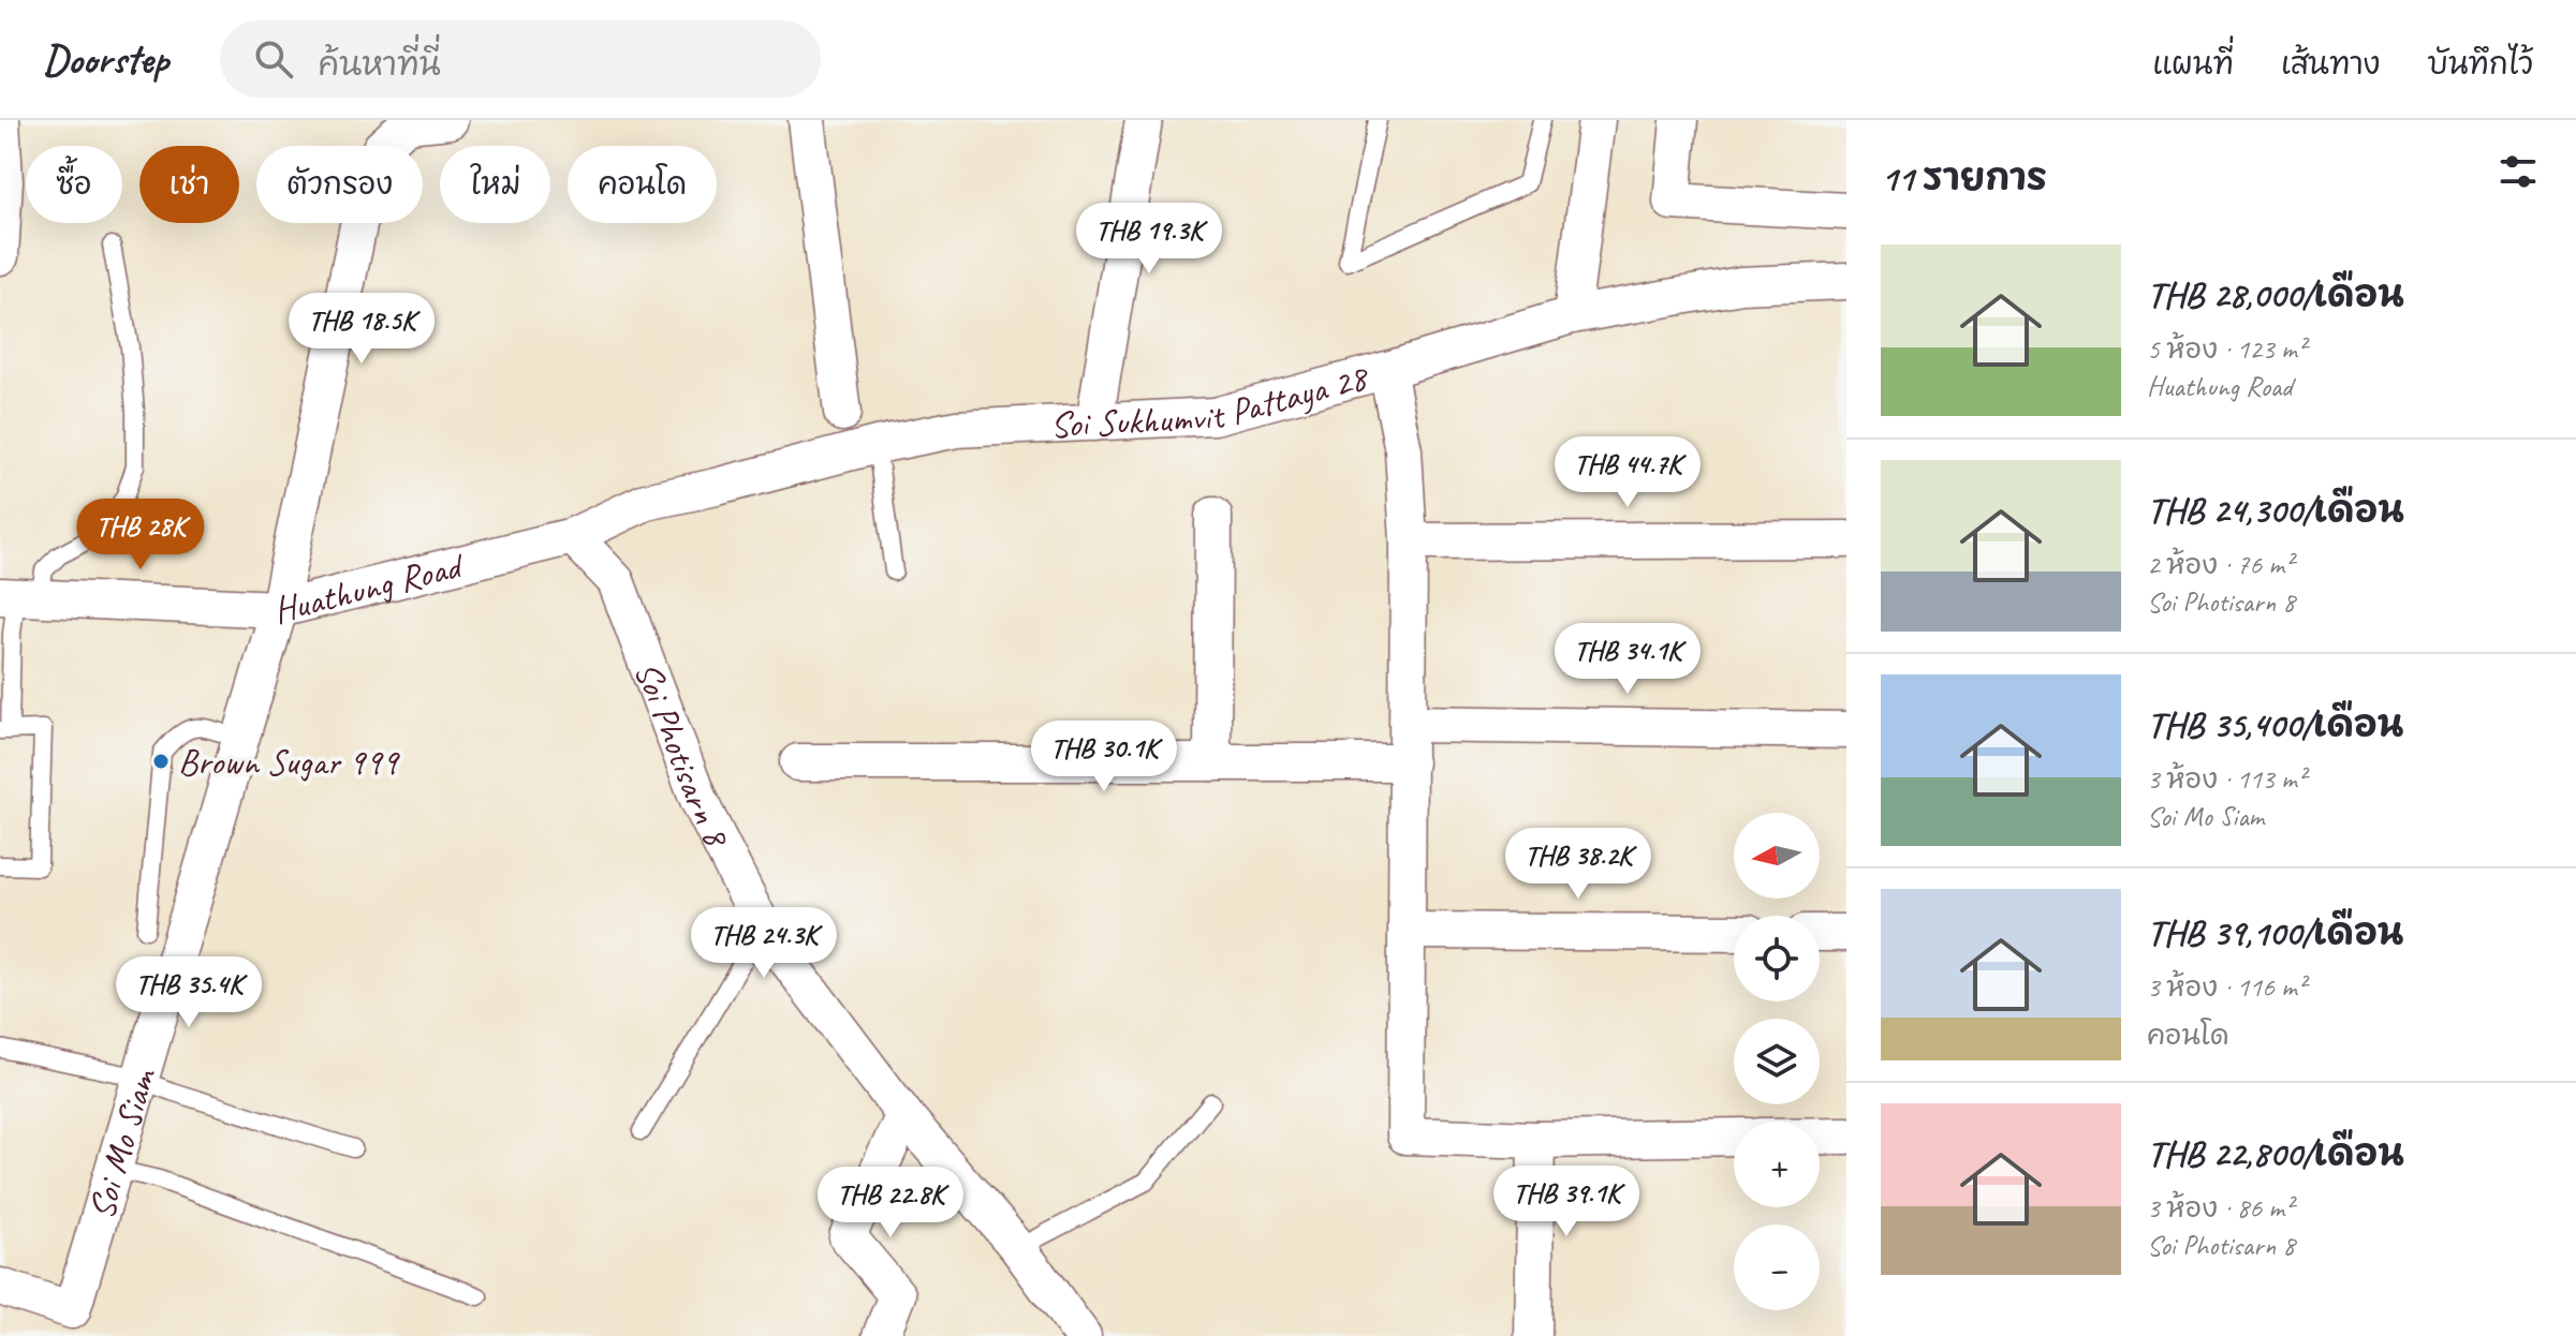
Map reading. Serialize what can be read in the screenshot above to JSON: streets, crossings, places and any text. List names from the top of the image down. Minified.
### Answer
{"streets":{"street":["Soi Sukhumvit Pattaya 28","Huathung Road","Soi Photisarn 8","Soi Mo Siam"]},"crossings":[["Soi Sukhumvit Pattaya 28","Huathung Road"],["Soi Sukhumvit Pattaya 28","Soi Photisarn 8"],["Huathung Road","Soi Photisarn 8"],["Huathung Road","Soi Mo Siam"]],"places":["Brown Sugar 999"],"north":"left","page":{"header":"Doorstep","search":"ค้นหาที่นี่","nav":["แผนที่","เส้นทาง","บันทึกไว้"],"heading":"11 รายการ","chip":["ซื้อ","เช่า","ตัวกรอง","ใหม่","คอนโด"],"price":["THB 19.3K","THB 18.5K","THB 44.7K","THB 28K","THB 34.1K","THB 30.1K","THB 38.2K","THB 24.3K","THB 35.4K","THB 39.1K","THB 22.8K"],"list":[{"name":"THB 28,000/เดือน","note":"5 ห้อง · 123 m² · Huathung Road"},{"name":"THB 24,300/เดือน","note":"2 ห้อง · 76 m² · Soi Photisarn 8"},{"name":"THB 35,400/เดือน","note":"3 ห้อง · 113 m² · Soi Mo Siam"},{"name":"THB 39,100/เดือน","note":"3 ห้อง · 116 m² · คอนโด"},{"name":"THB 22,800/เดือน","note":"3 ห้อง · 86 m² · Soi Photisarn 8"}],"map_buttons":["+","−"]}}
